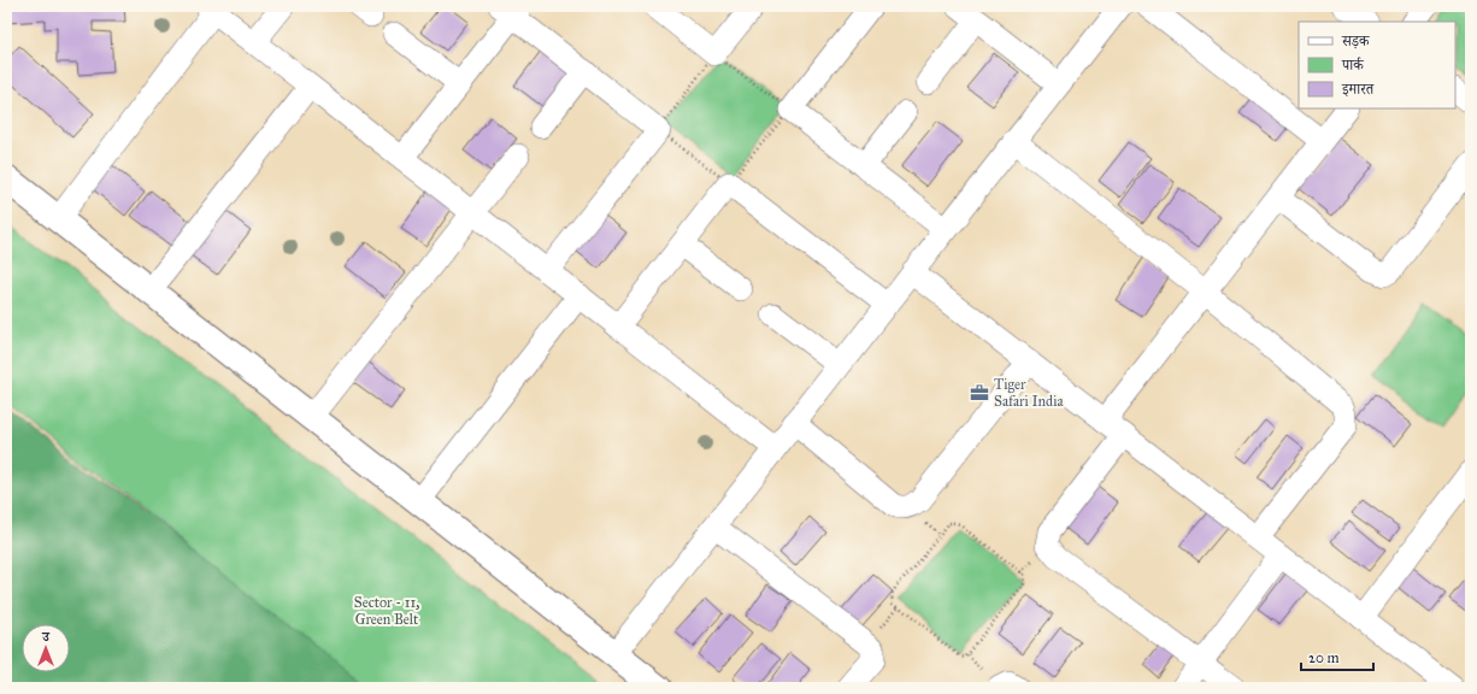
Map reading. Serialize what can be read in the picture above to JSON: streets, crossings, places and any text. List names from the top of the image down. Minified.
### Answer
{"parks":["Sector - 11, Green Belt"],"places":{"office":["Tiger Safari India"]},"legend":["सड़क","पार्क","इमारत"],"scale_bar":"20 m","north":"top"}
